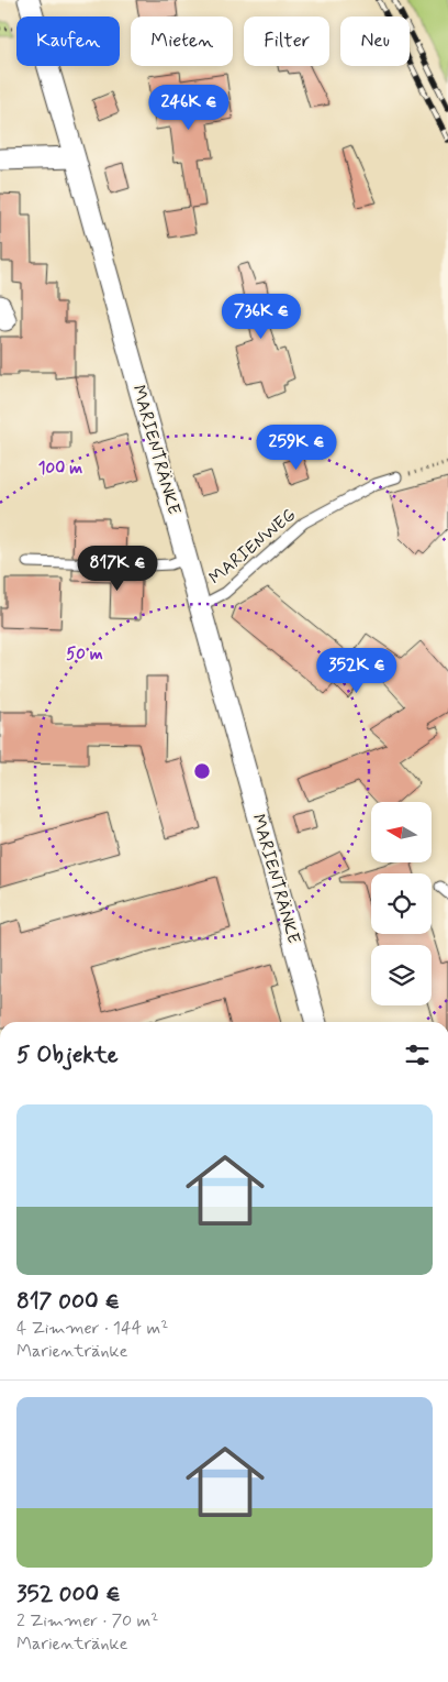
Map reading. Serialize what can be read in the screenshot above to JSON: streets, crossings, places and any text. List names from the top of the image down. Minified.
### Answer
{"streets":{"street":["MARIENTRÄNKE"],"lane":["MARIENWEG"]},"crossings":[["MARIENTRÄNKE","MARIENWEG"]],"north":"left","page":{"chip":["Kaufen","Mieten","Filter","Neu"],"price":["246K €","736K €","259K €","817K €","352K €"],"heading":"5 Objekte","list":[{"name":"817 000 €","note":"4 Zimmer · 144 m² · Marientränke"},{"name":"352 000 €","note":"2 Zimmer · 70 m² · Marientränke"}]},"rings":["100 m","50 m"]}
